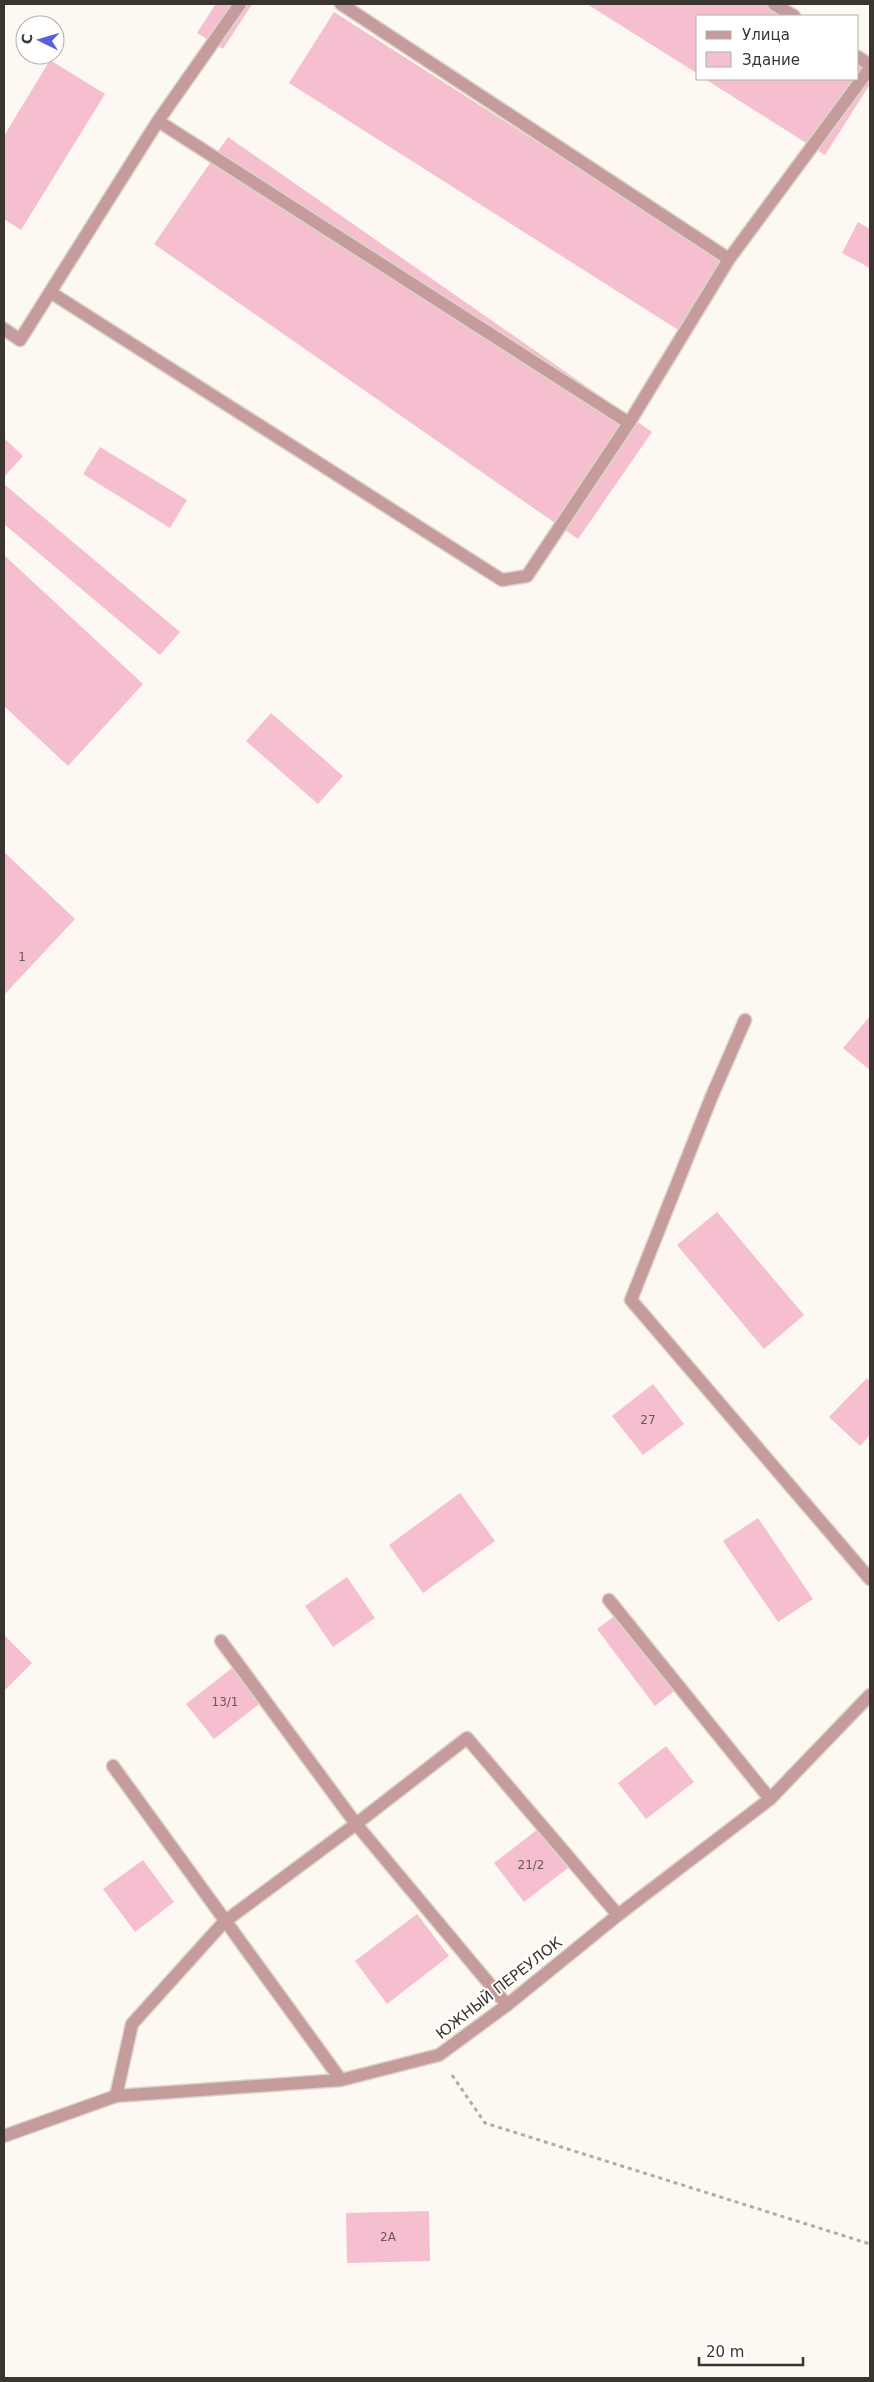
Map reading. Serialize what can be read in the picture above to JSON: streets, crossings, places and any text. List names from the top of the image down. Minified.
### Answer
{"streets":{"street":["ЮЖНЫЙ ПЕРЕУЛОК"]},"house_numbers":["1","27","13/1","21/2","2А"],"legend":["Улица","Здание"],"scale_bar":"20 m","north":"left"}
